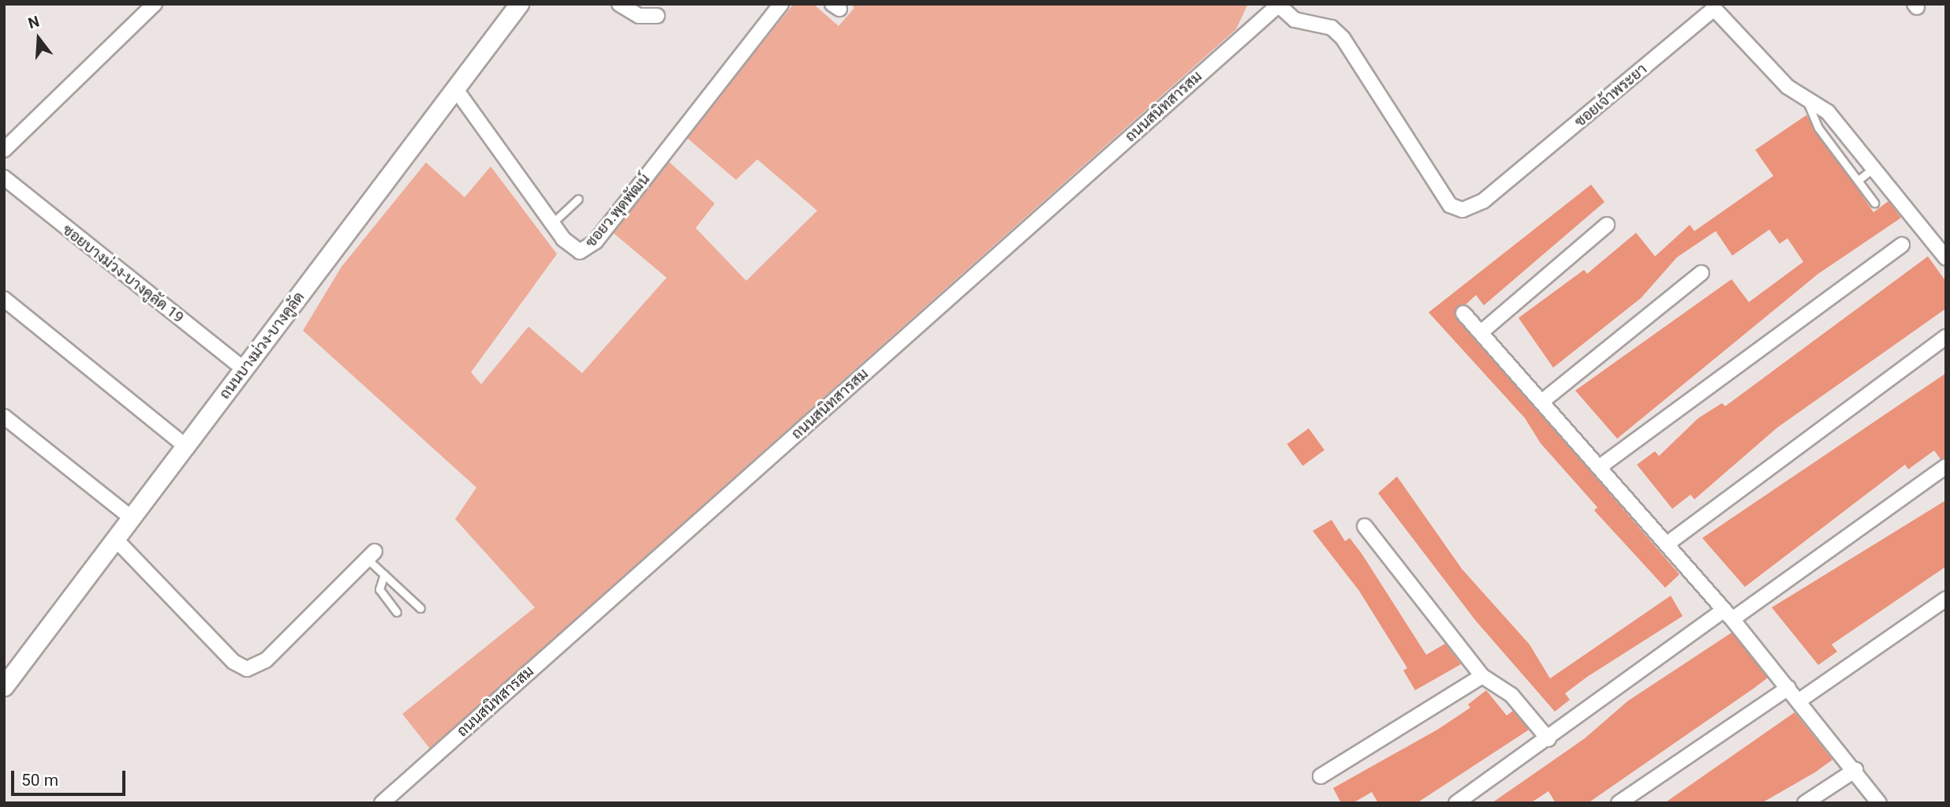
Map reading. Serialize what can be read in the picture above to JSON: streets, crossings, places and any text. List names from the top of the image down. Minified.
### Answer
{"streets":{"street":["ซอยเจ้าพระยา","ถนนสนิทสารสม","ซอยว.พุดพัฒน์","ซอยบางม่วง-บางคูลัด 19","ถนนบางม่วง-บางคูลัด"]},"crossings":[["ซอยเจ้าพระยา","ถนนสนิทสารสม"],["ซอยว.พุดพัฒน์","ถนนบางม่วง-บางคูลัด"],["ซอยบางม่วง-บางคูลัด 19","ถนนบางม่วง-บางคูลัด"]],"scale_bar":"50 m","north":"top"}
